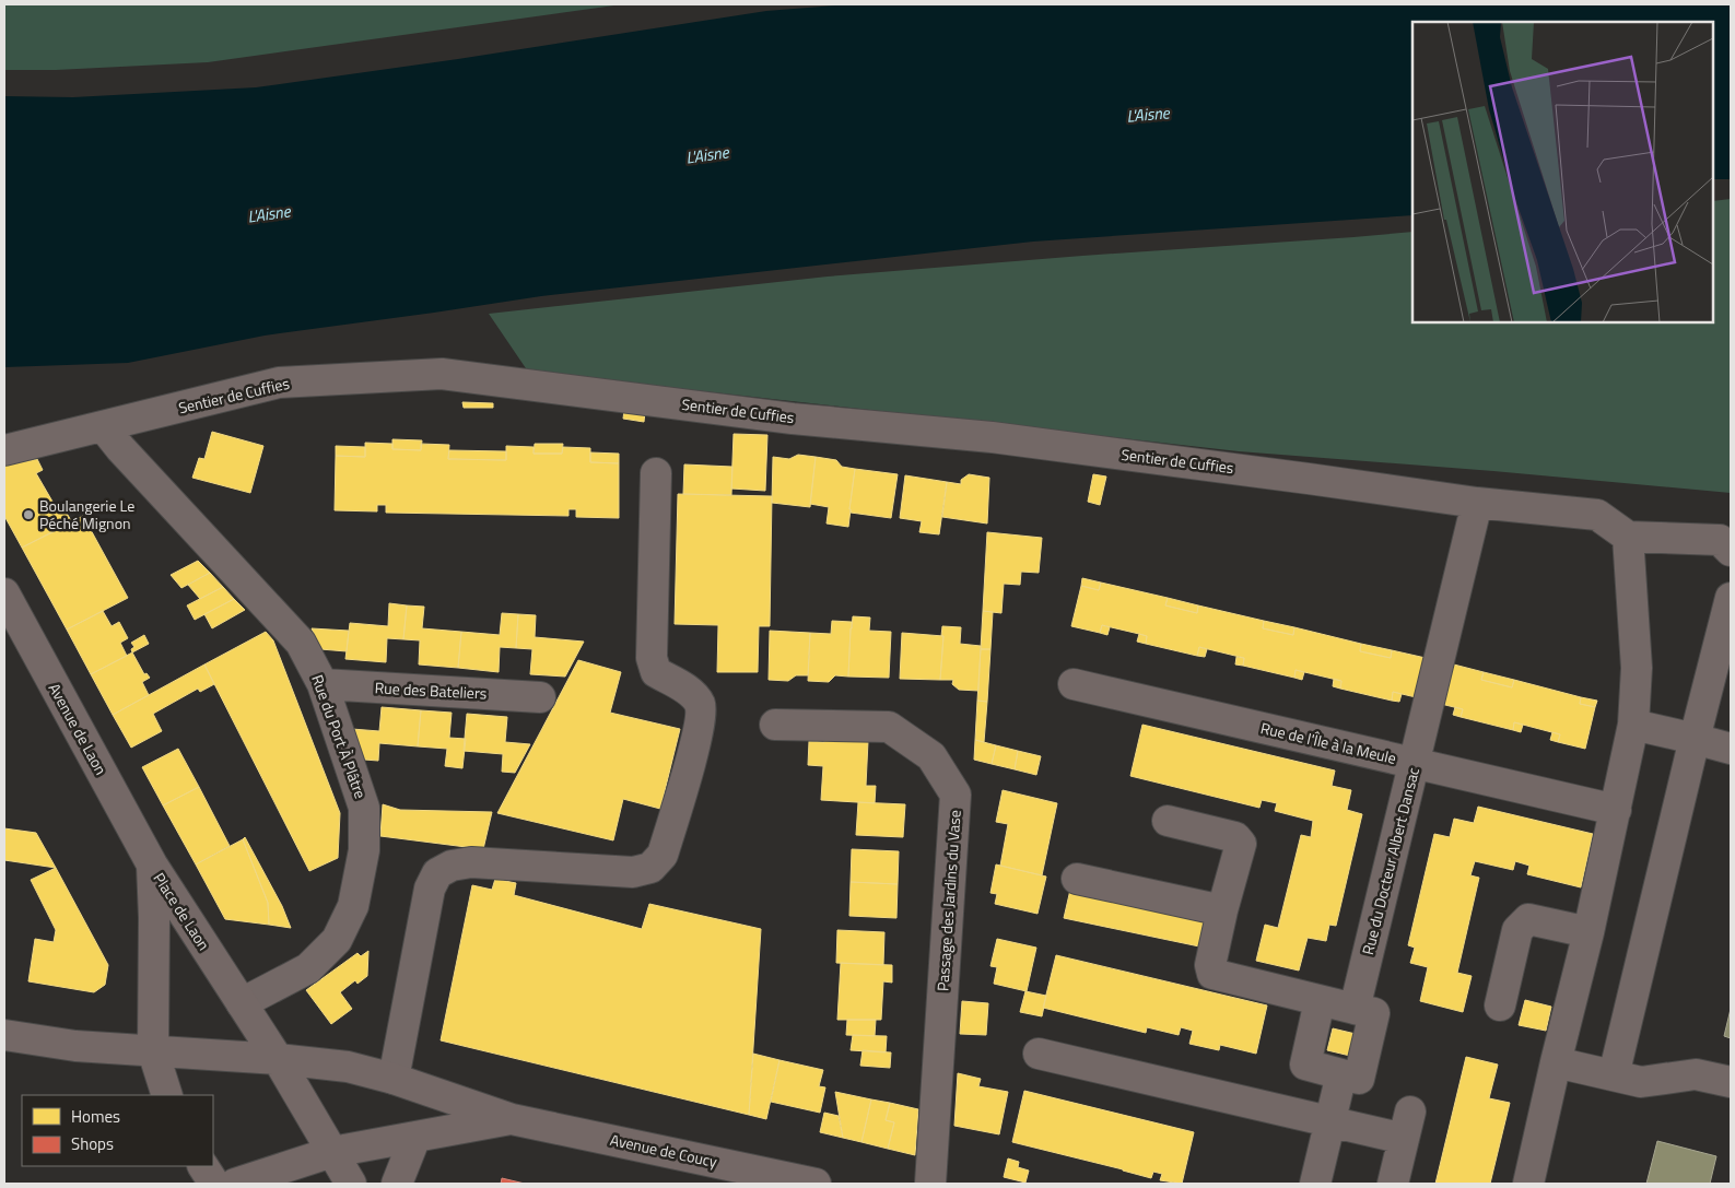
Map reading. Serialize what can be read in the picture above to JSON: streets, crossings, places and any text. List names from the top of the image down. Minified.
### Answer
{"streets":{"main road":["Avenue de Laon","Place de Laon","Avenue de Coucy"],"street":["Sentier de Cuffies","Rue des Bateliers","Rue du Port À Plâtre","Rue de l'Île à la Meule","Rue du Docteur Albert Dansac","Passage des Jardins du Vase"]},"crossings":[["Sentier de Cuffies","Rue du Port À Plâtre"],["Sentier de Cuffies","Rue du Docteur Albert Dansac"],["Rue des Bateliers","Rue du Port À Plâtre"],["Avenue de Laon","Place de Laon"],["Rue du Port À Plâtre","Place de Laon"],["Rue de l'Île à la Meule","Rue du Docteur Albert Dansac"]],"water":["L'Aisne"],"places":["Boulangerie Le Péché Mignon"],"legend":["Homes","Shops"]}
